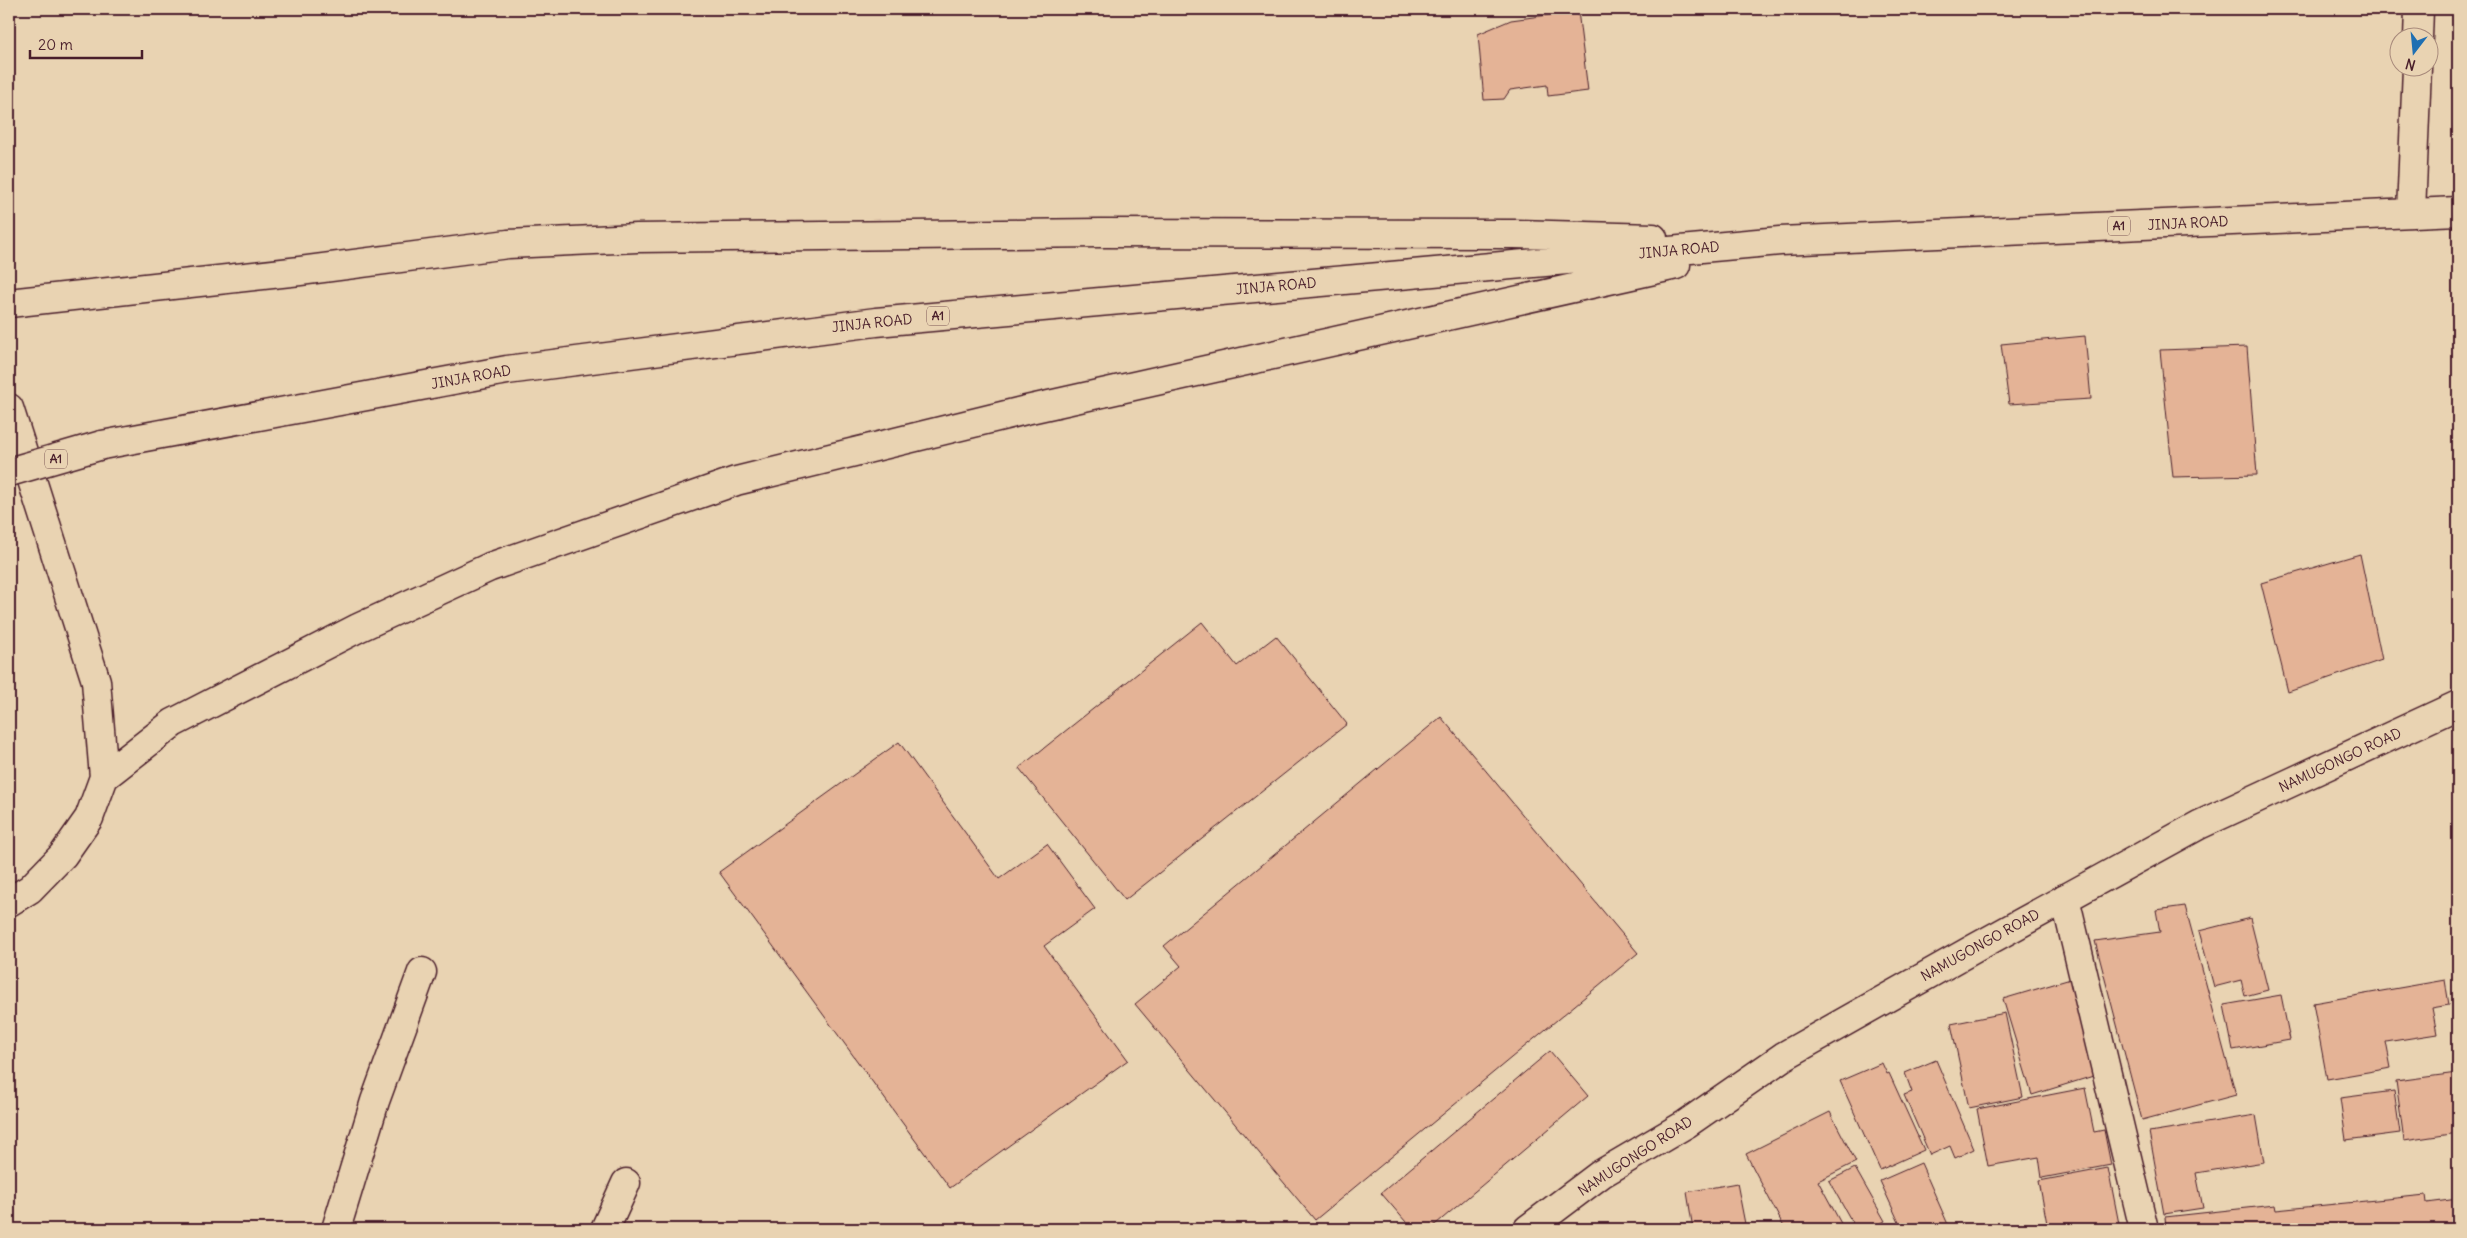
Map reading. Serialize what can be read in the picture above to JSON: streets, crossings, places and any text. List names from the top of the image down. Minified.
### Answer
{"streets":{"main road":["JINJA ROAD","A1","NAMUGONGO ROAD"]},"scale_bar":"20 m","north":"bottom"}
